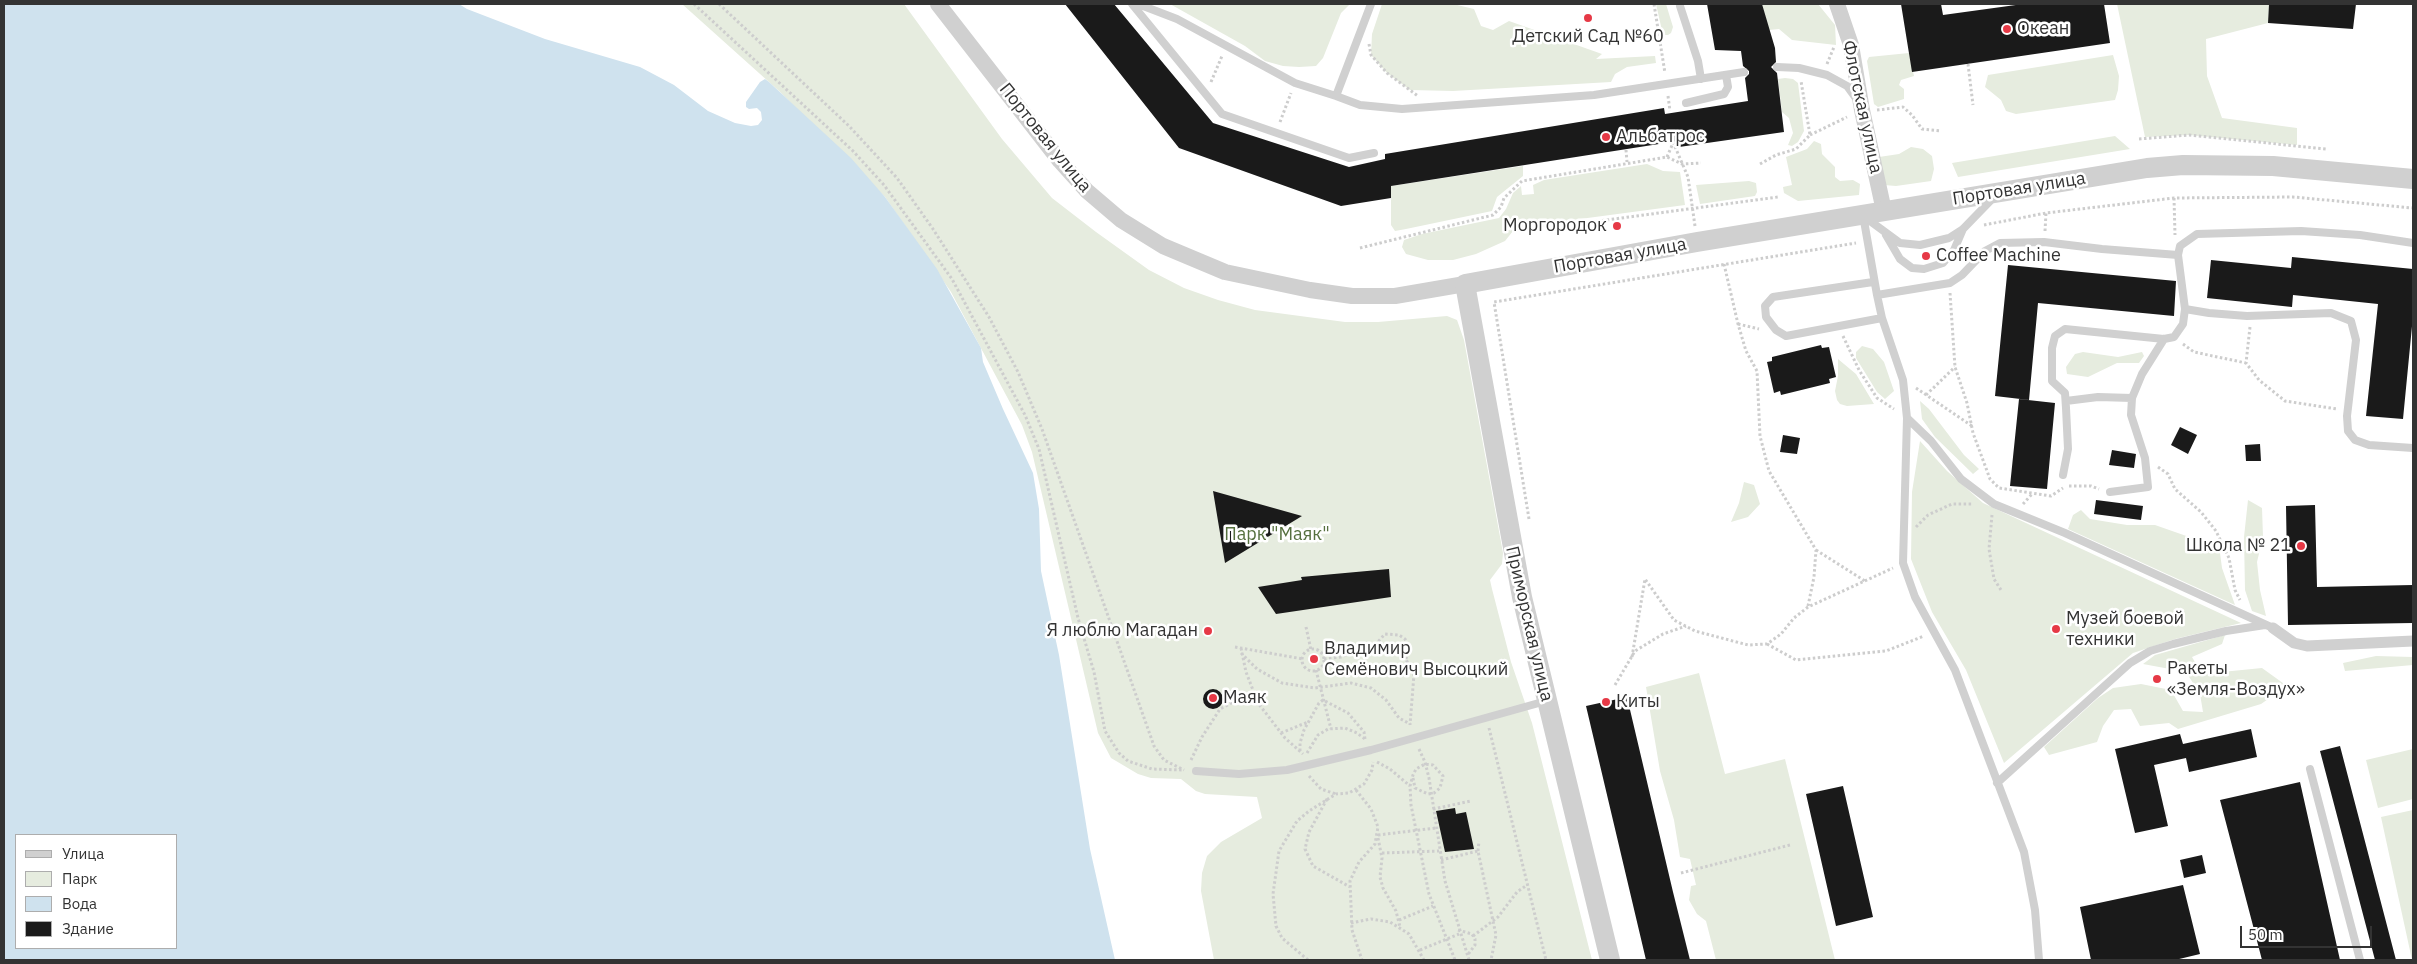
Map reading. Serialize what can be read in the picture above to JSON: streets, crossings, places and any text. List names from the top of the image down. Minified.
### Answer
{"streets":{"street":["Флотская улица","Портовая улица","Приморская улица"]},"crossings":[["Флотская улица","Портовая улица"],["Портовая улица","Приморская улица"]],"parks":["Парк \"Маяк\""],"places":["Детский Сад №60","Океан","Альбатрос","Моргородок","Coffee Machine","Школа № 21","Музей боевой техники","Я люблю Магадан","Владимир Семёнович Высоцкий","Ракеты «Земля-Воздух»","Маяк","Киты"],"legend":["Улица","Парк","Вода","Здание"],"scale_bar":"50 m"}
